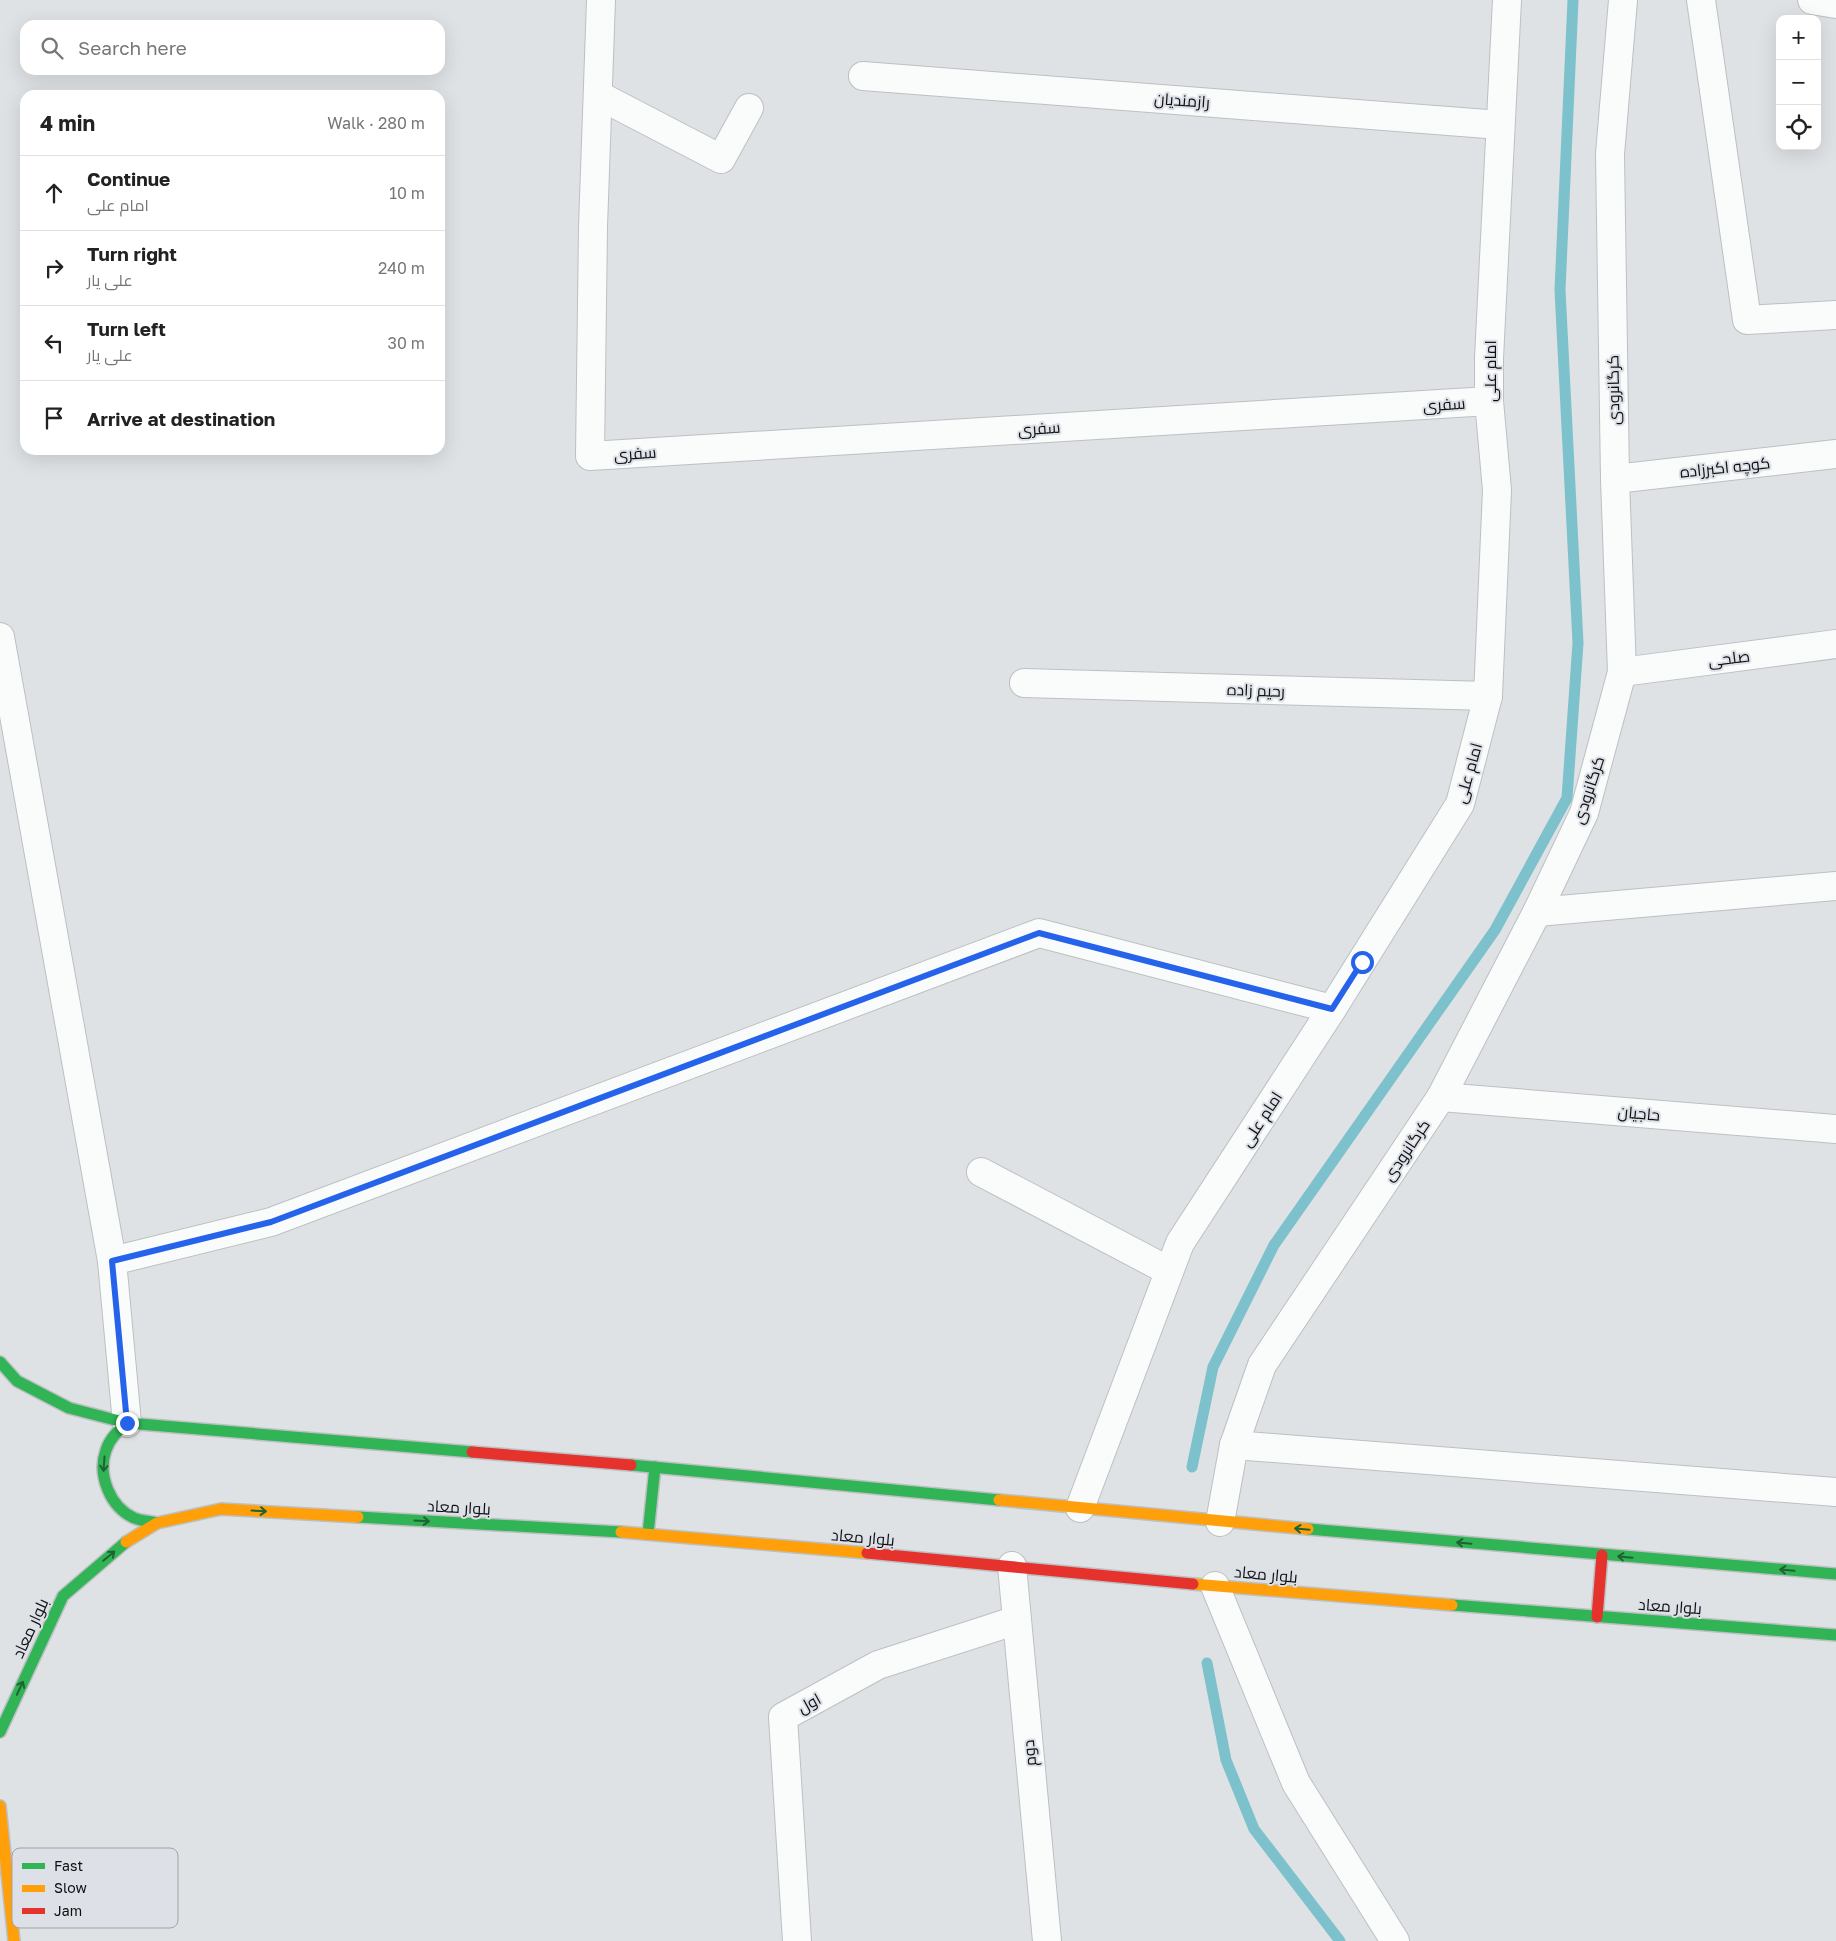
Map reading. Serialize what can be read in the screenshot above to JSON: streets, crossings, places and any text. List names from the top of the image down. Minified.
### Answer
{"streets":{"main road":["بلوار معاد"],"street":["رازمندیان","امام علی","کرگانرودی","سفری","کوچه اکبرزاده","صلحی","رحیم زاده","حاجیان","اول","دوم"]},"crossings":[["رازمندیان","امام علی"],["امام علی","سفری"],["امام علی","رحیم زاده"],["کرگانرودی","کوچه اکبرزاده"],["کرگانرودی","صلحی"],["کرگانرودی","حاجیان"],["بلوار معاد","دوم"],["اول","دوم"]],"legend":["Fast","Slow","Jam"],"page":{"map_buttons":["+","−"],"search":"Search here","heading":["4 min","Walk · 280 m"],"list":[["Continue","امام علی","10 m"],["Turn right","علی یار","240 m"],["Turn left","علی یار","30 m"],"Arrive at destination"]}}
